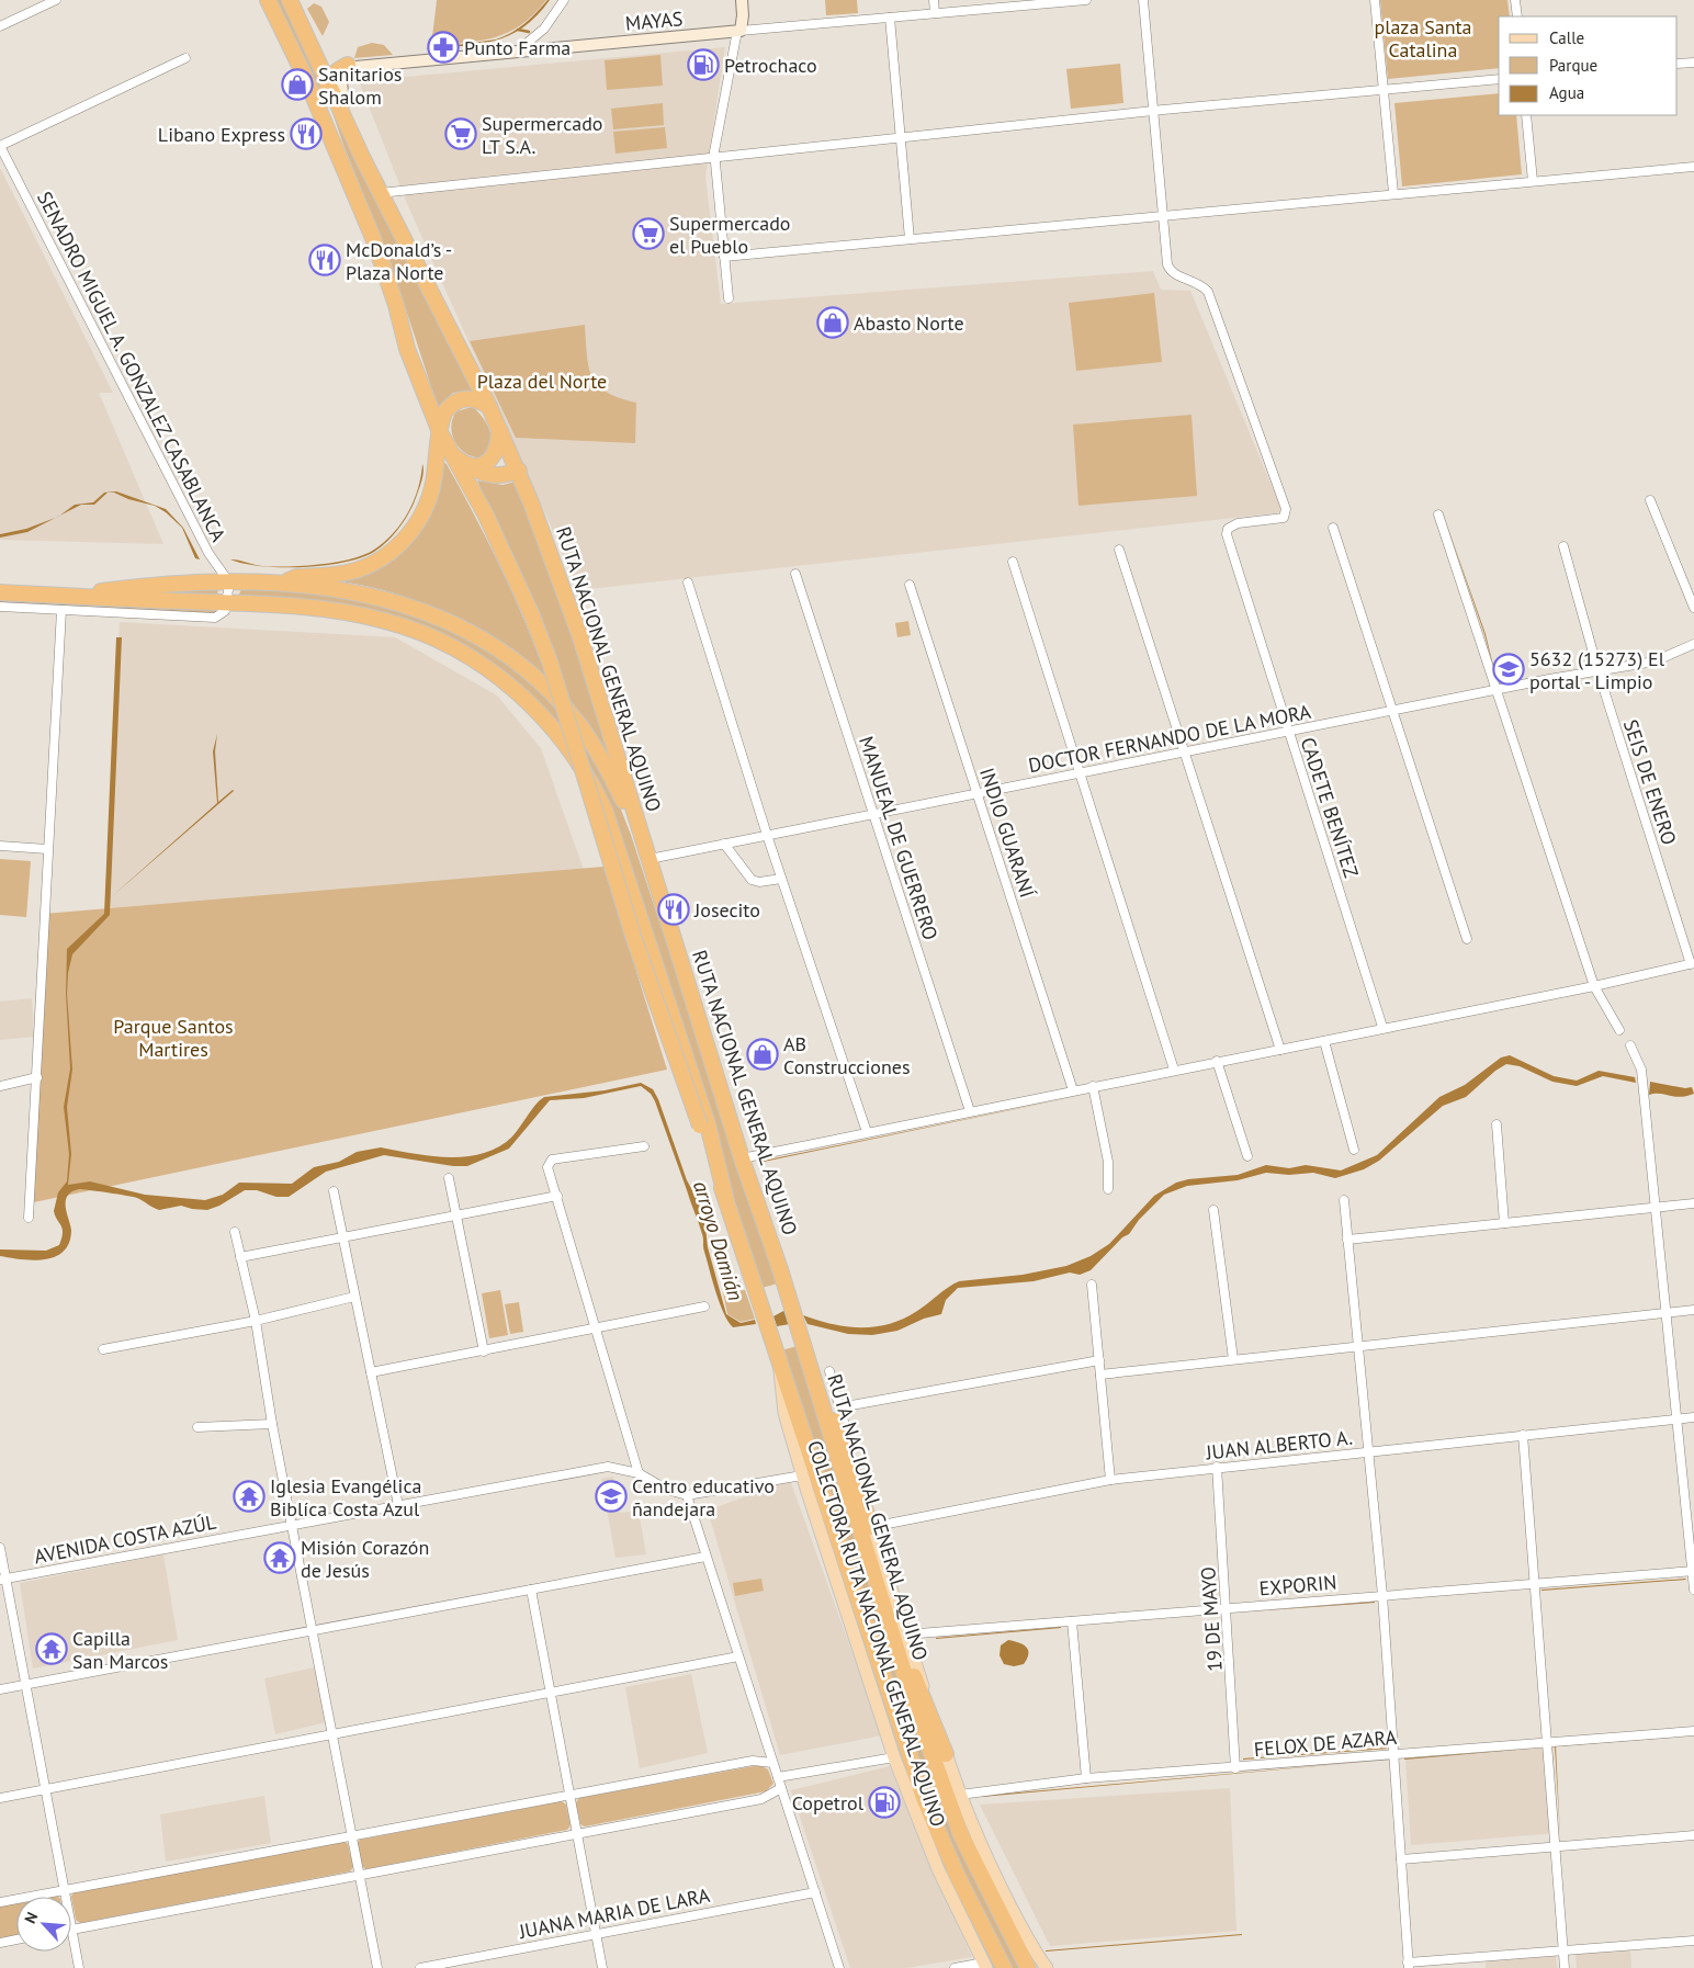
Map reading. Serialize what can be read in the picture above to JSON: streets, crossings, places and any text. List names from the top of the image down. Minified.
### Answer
{"streets":{"highway":["RUTA NACIONAL GENERAL AQUINO"],"main road":["COLECTORA RUTA NACIONAL GENERAL AQUINO"],"street":["MAYAS","SENADRO MIGUEL A. GONZALEZ CASABLANCA","DOCTOR FERNANDO DE LA MORA","SEIS DE ENERO","CADETE BENÍTEZ","INDIO GUARANÍ","MANUEAL DE GUERRERO","JUAN ALBERTO A.","AVENIDA COSTA AZÚL","EXPORIN","19 DE MAYO","FELOX DE AZARA","JUANA MARIA DE LARA"]},"crossings":[["RUTA NACIONAL GENERAL AQUINO","DOCTOR FERNANDO DE LA MORA"],["DOCTOR FERNANDO DE LA MORA","SEIS DE ENERO"],["DOCTOR FERNANDO DE LA MORA","CADETE BENÍTEZ"],["DOCTOR FERNANDO DE LA MORA","INDIO GUARANÍ"],["DOCTOR FERNANDO DE LA MORA","MANUEAL DE GUERRERO"],["JUAN ALBERTO A.","19 DE MAYO"],["JUAN ALBERTO A.","COLECTORA RUTA NACIONAL GENERAL AQUINO"],["AVENIDA COSTA AZÚL","COLECTORA RUTA NACIONAL GENERAL AQUINO"],["EXPORIN","19 DE MAYO"],["EXPORIN","COLECTORA RUTA NACIONAL GENERAL AQUINO"],["19 DE MAYO","FELOX DE AZARA"],["COLECTORA RUTA NACIONAL GENERAL AQUINO","FELOX DE AZARA"]],"water":["arroyo Damián"],"parks":["plaza Santa Catalina","Plaza del Norte","Parque Santos Martires"],"places":{"pharmacy":["Punto Farma"],"fuel station":["Petrochaco","Copetrol"],"shop":["Sanitarios Shalom","Abasto Norte","AB Construcciones"],"restaurant":["Libano Express","McDonald’s - Plaza Norte","Josecito"],"supermarket":["Supermercado LT S.A.","Supermercado el Pueblo"],"school or university":["5632 (15273) El portal - Limpio","Centro educativo ñandejara"],"temple":["Iglesia Evangélica Biblíca Costa Azul","Misión Corazón de Jesús","Capilla San Marcos"]},"legend":["Calle","Parque","Agua"],"north":"top left"}
